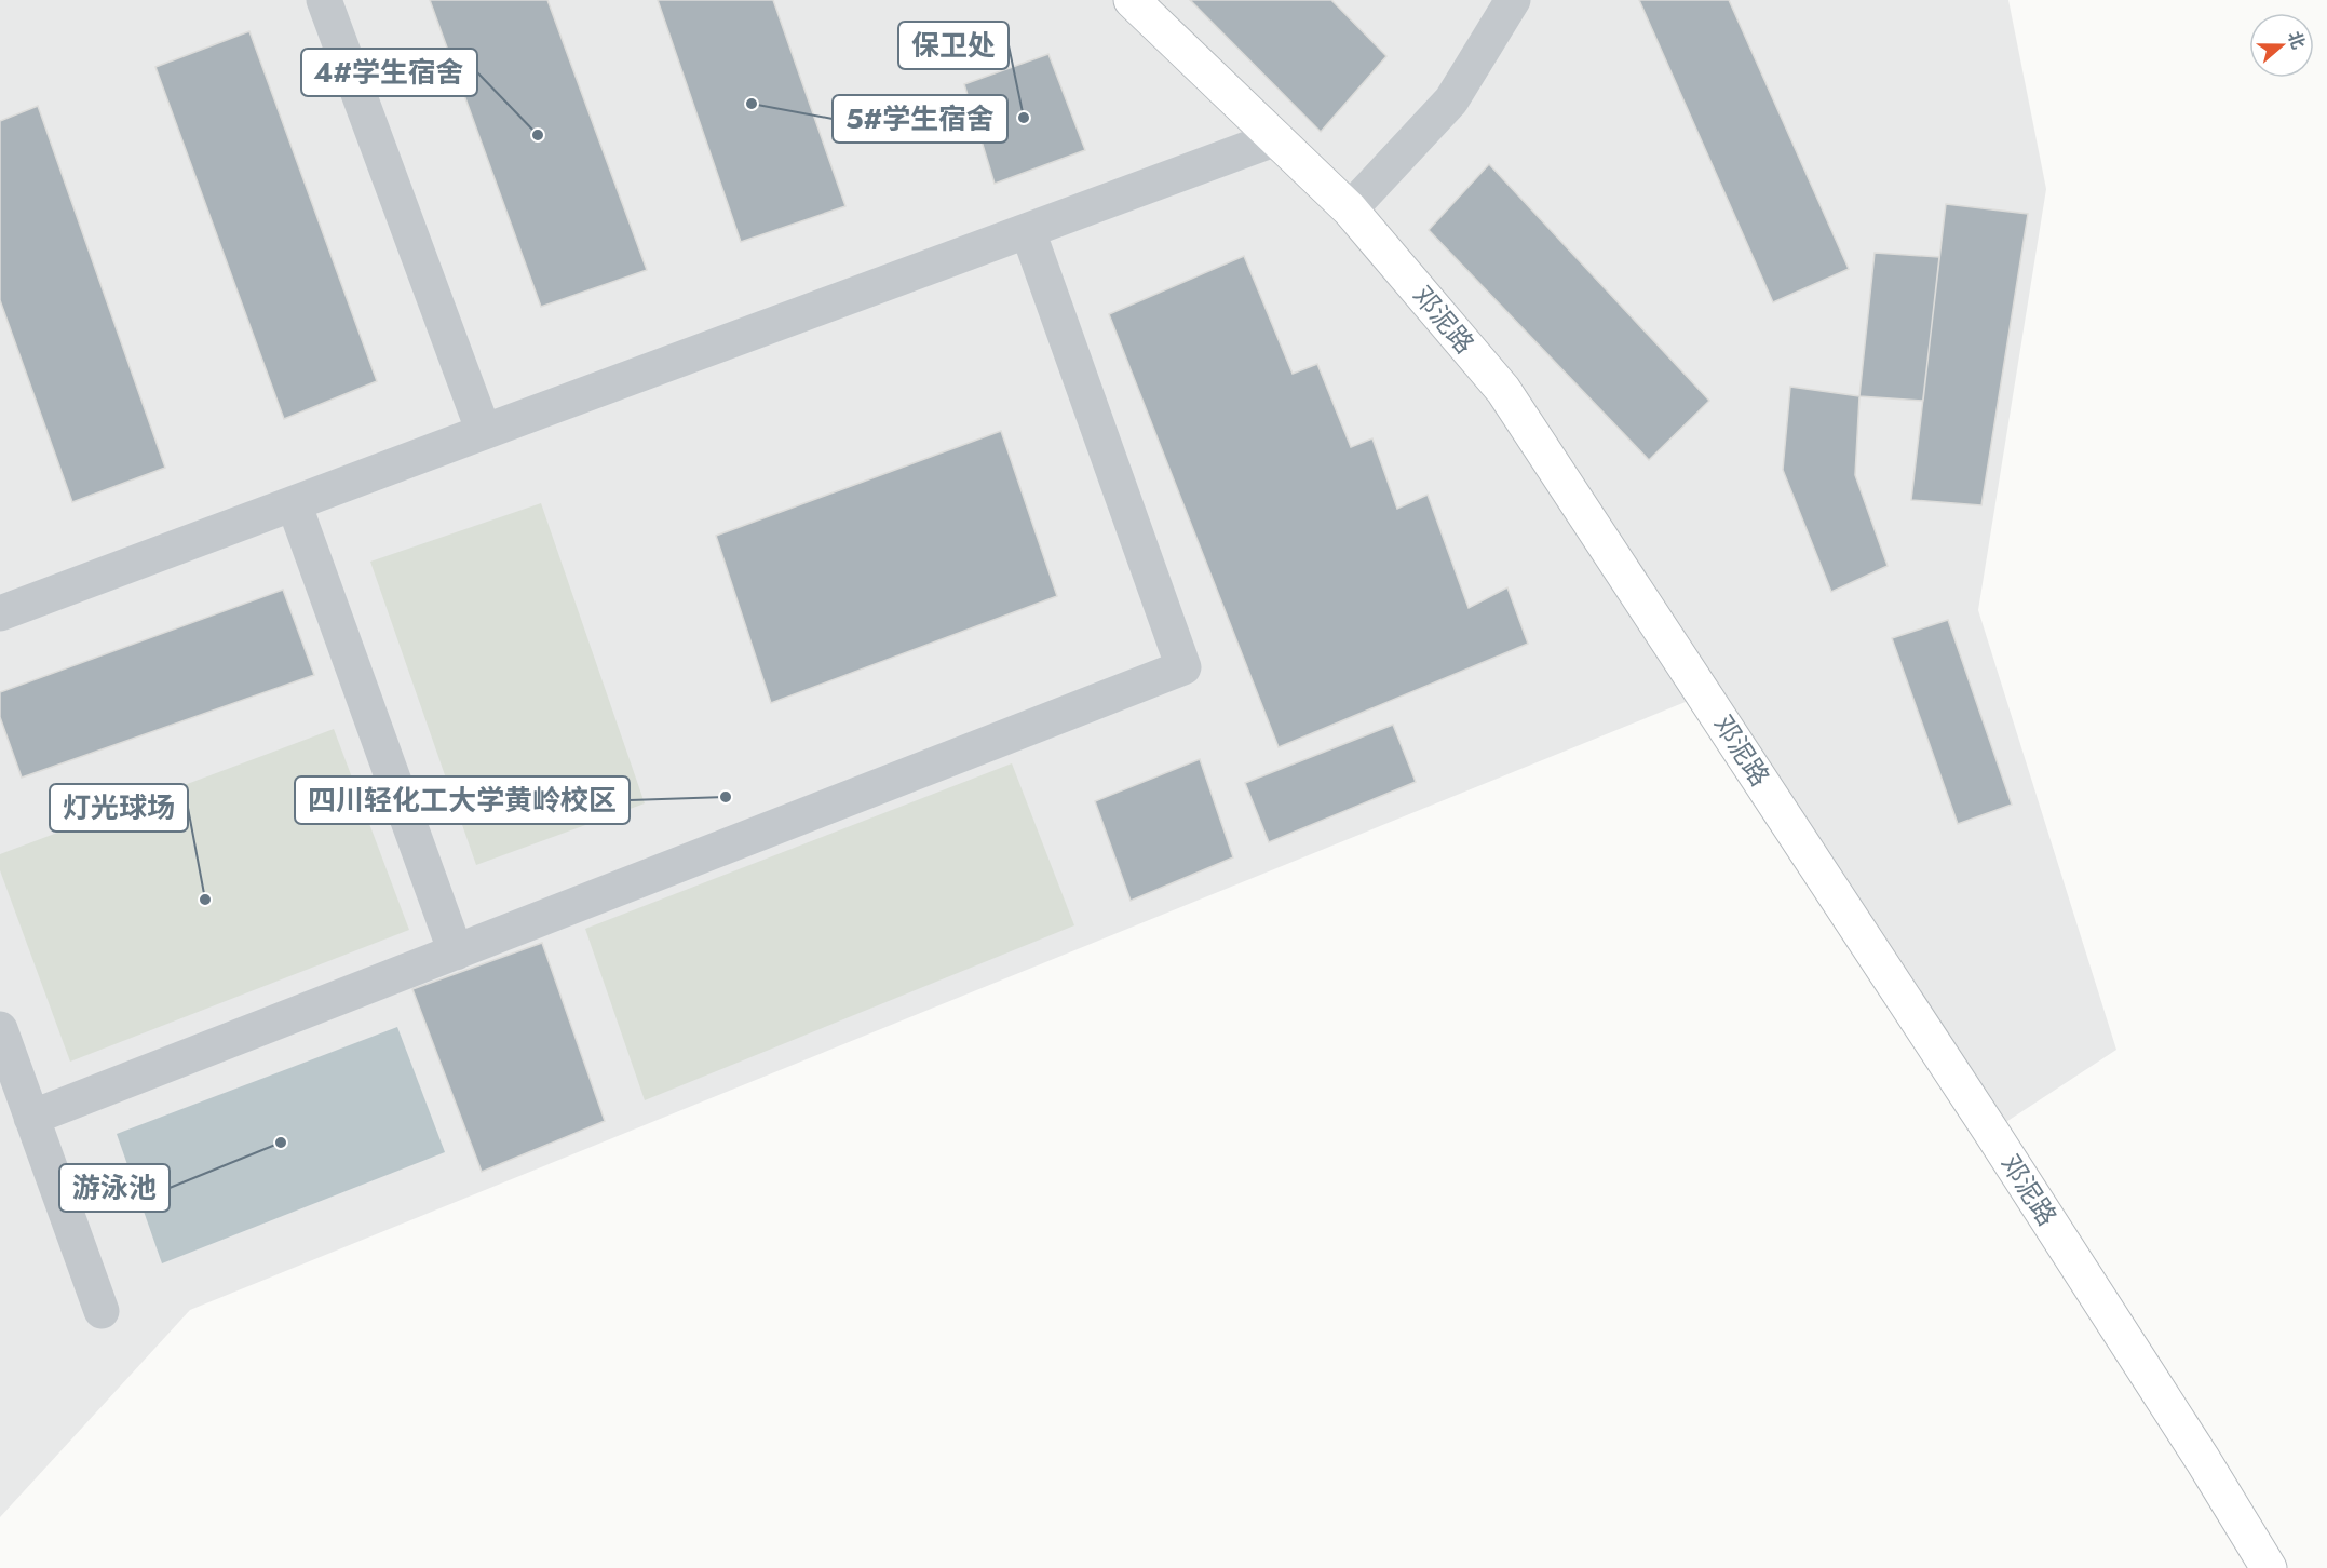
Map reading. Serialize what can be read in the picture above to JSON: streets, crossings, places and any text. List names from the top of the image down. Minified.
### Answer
{"streets":{"main road":["邓泥路"]},"places":["5#学生宿舍","保卫处","4#学生宿舍","四川轻化工大学黄岭校区","灯光球场","游泳池"],"north":"right"}
